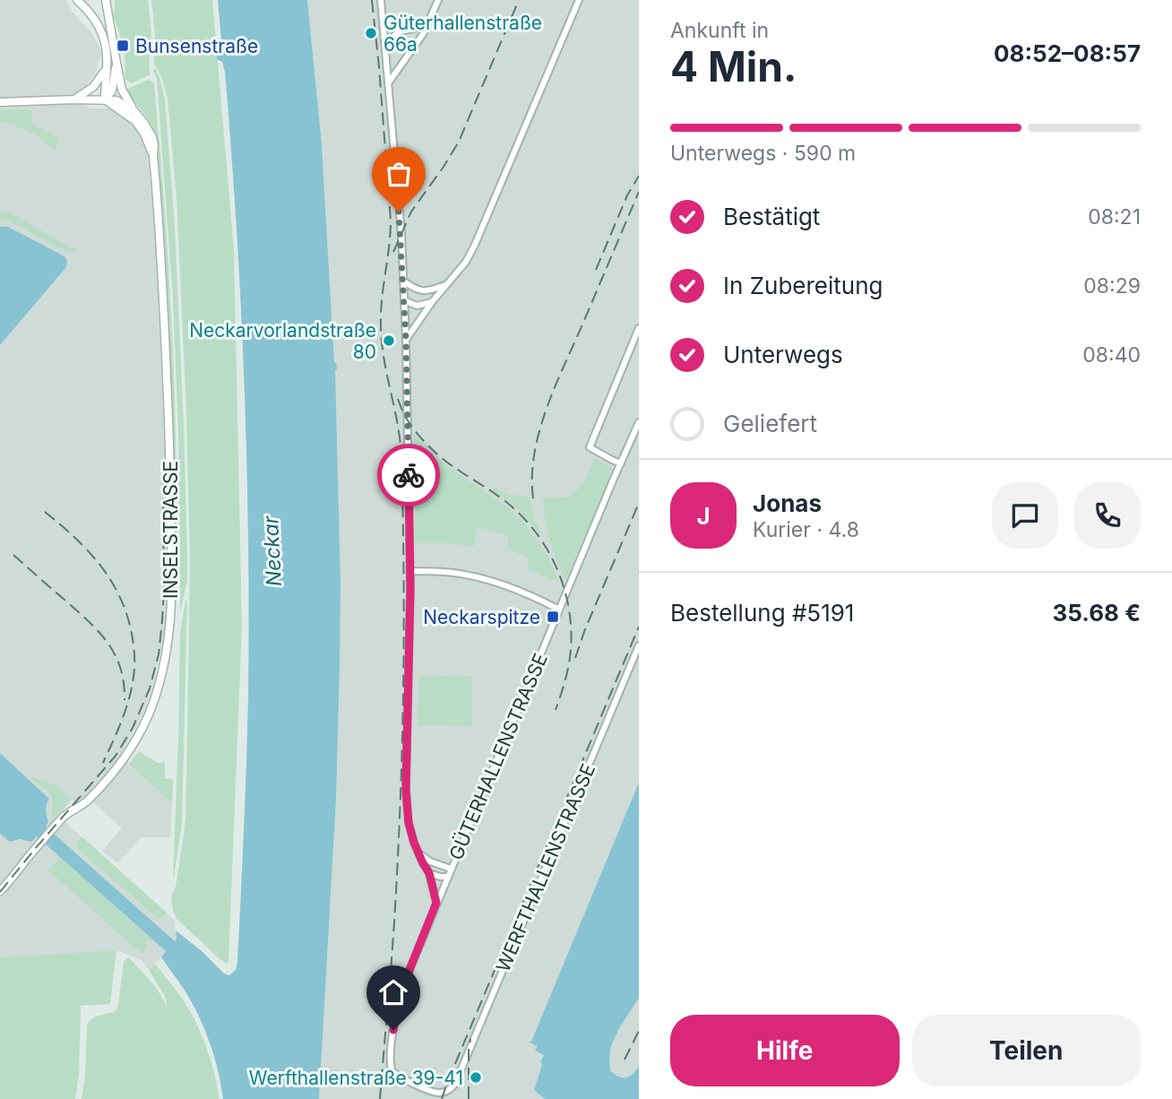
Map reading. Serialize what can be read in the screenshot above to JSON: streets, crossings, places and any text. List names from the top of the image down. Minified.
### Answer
{"streets":{"street":["INSELSTRASSE","GÜTERHALLENSTRASSE","WERFTHALLENSTRASSE"]},"crossings":[["GÜTERHALLENSTRASSE","WERFTHALLENSTRASSE"]],"water":["Neckar"],"places":{"other":["Güterhallenstraße 66a","Neckarvorlandstraße 80","Werfthallenstraße 39-41"],"transit":["Bunsenstraße","Neckarspitze"]},"page":{"heading":["4 Min.","Ankunft in","08:52–08:57"],"panel":["Jonas","Kurier · 4.8","Bestellung #5191","35.68 €"],"bar":"Unterwegs · 590 m","list":[["Bestätigt","08:21"],["In Zubereitung","08:29"],["Unterwegs","08:40"],"Geliefert"],"round":"J","buttons":["Hilfe","Teilen"]}}
